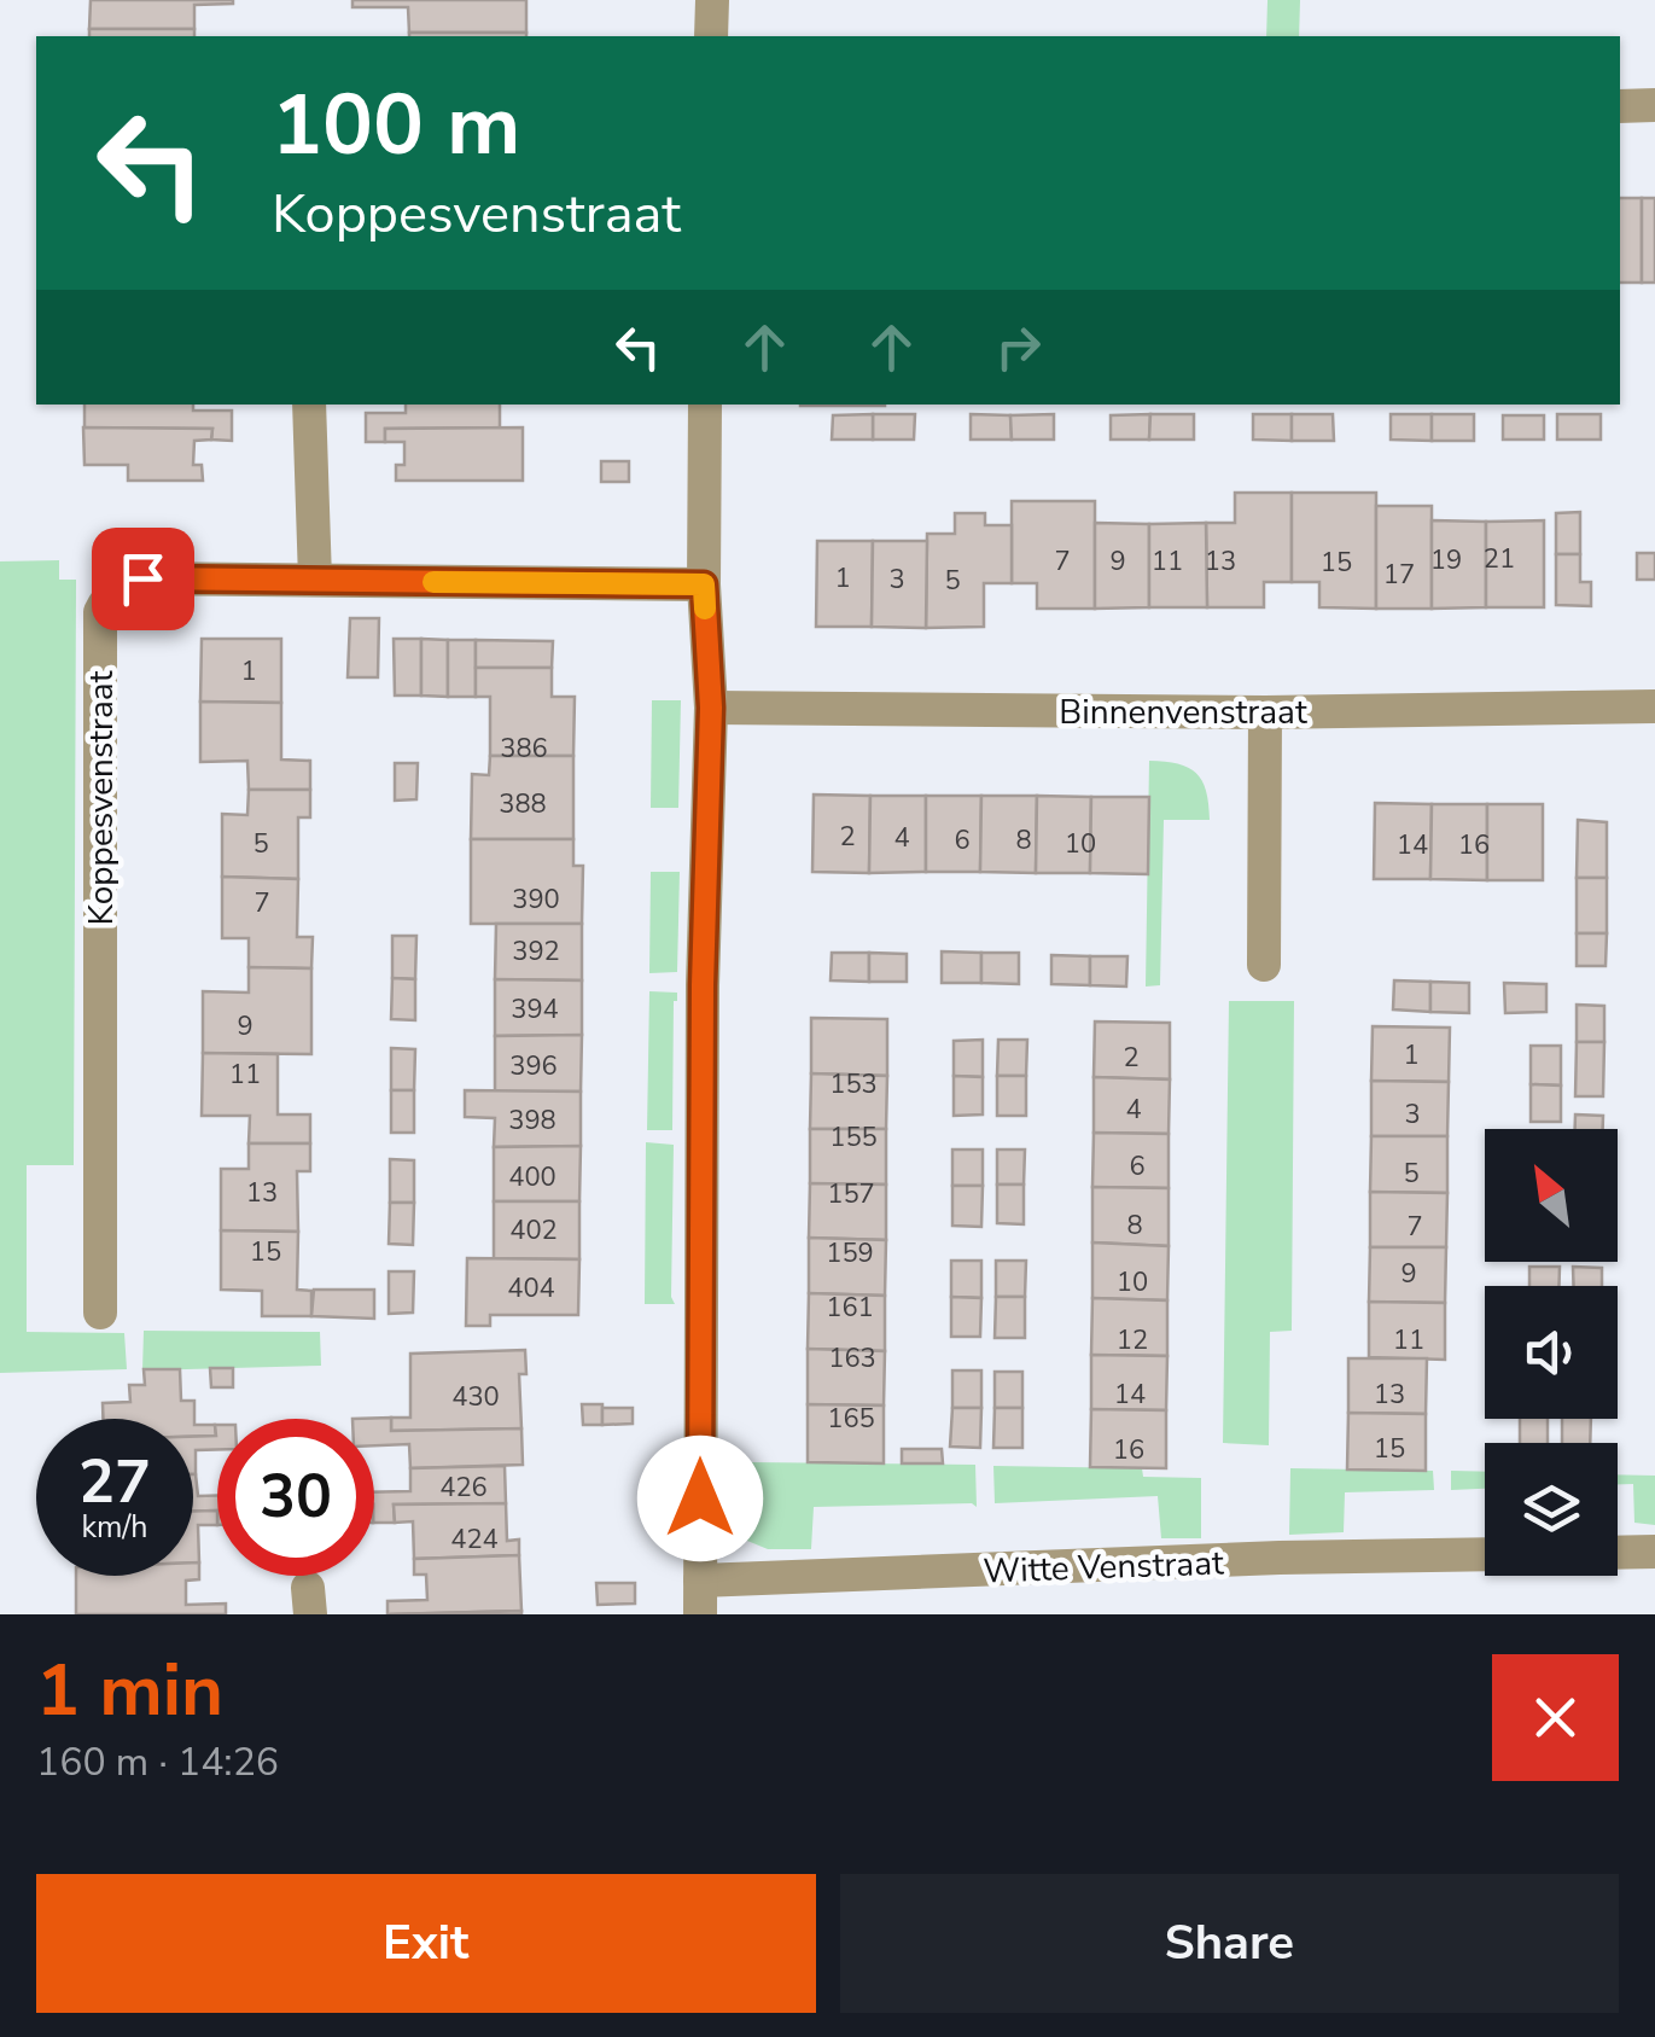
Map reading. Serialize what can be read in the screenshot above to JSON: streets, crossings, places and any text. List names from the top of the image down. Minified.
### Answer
{"streets":{"street":["Binnenvenstraat","Koppesvenstraat","Witte Venstraat"]},"house_numbers":["21","19","7","9","11","13","15","17","1","3","5","1","386","388","2","4","6","8","5","10","14","16","390","7","392","394","9","1","2","396","11","153","4","3","398","155","6","5","400","13","157","8","7","402","15","159","9","10","404","161","12","11","163","14","13","430","165","15","16","426","424"],"north":"top left","page":{"turn":["100 m","Koppesvenstraat"],"speed":"27 km/h","limit":"30","heading":["1 min","160 m · 14:26"],"buttons":["Exit","Share"]}}
